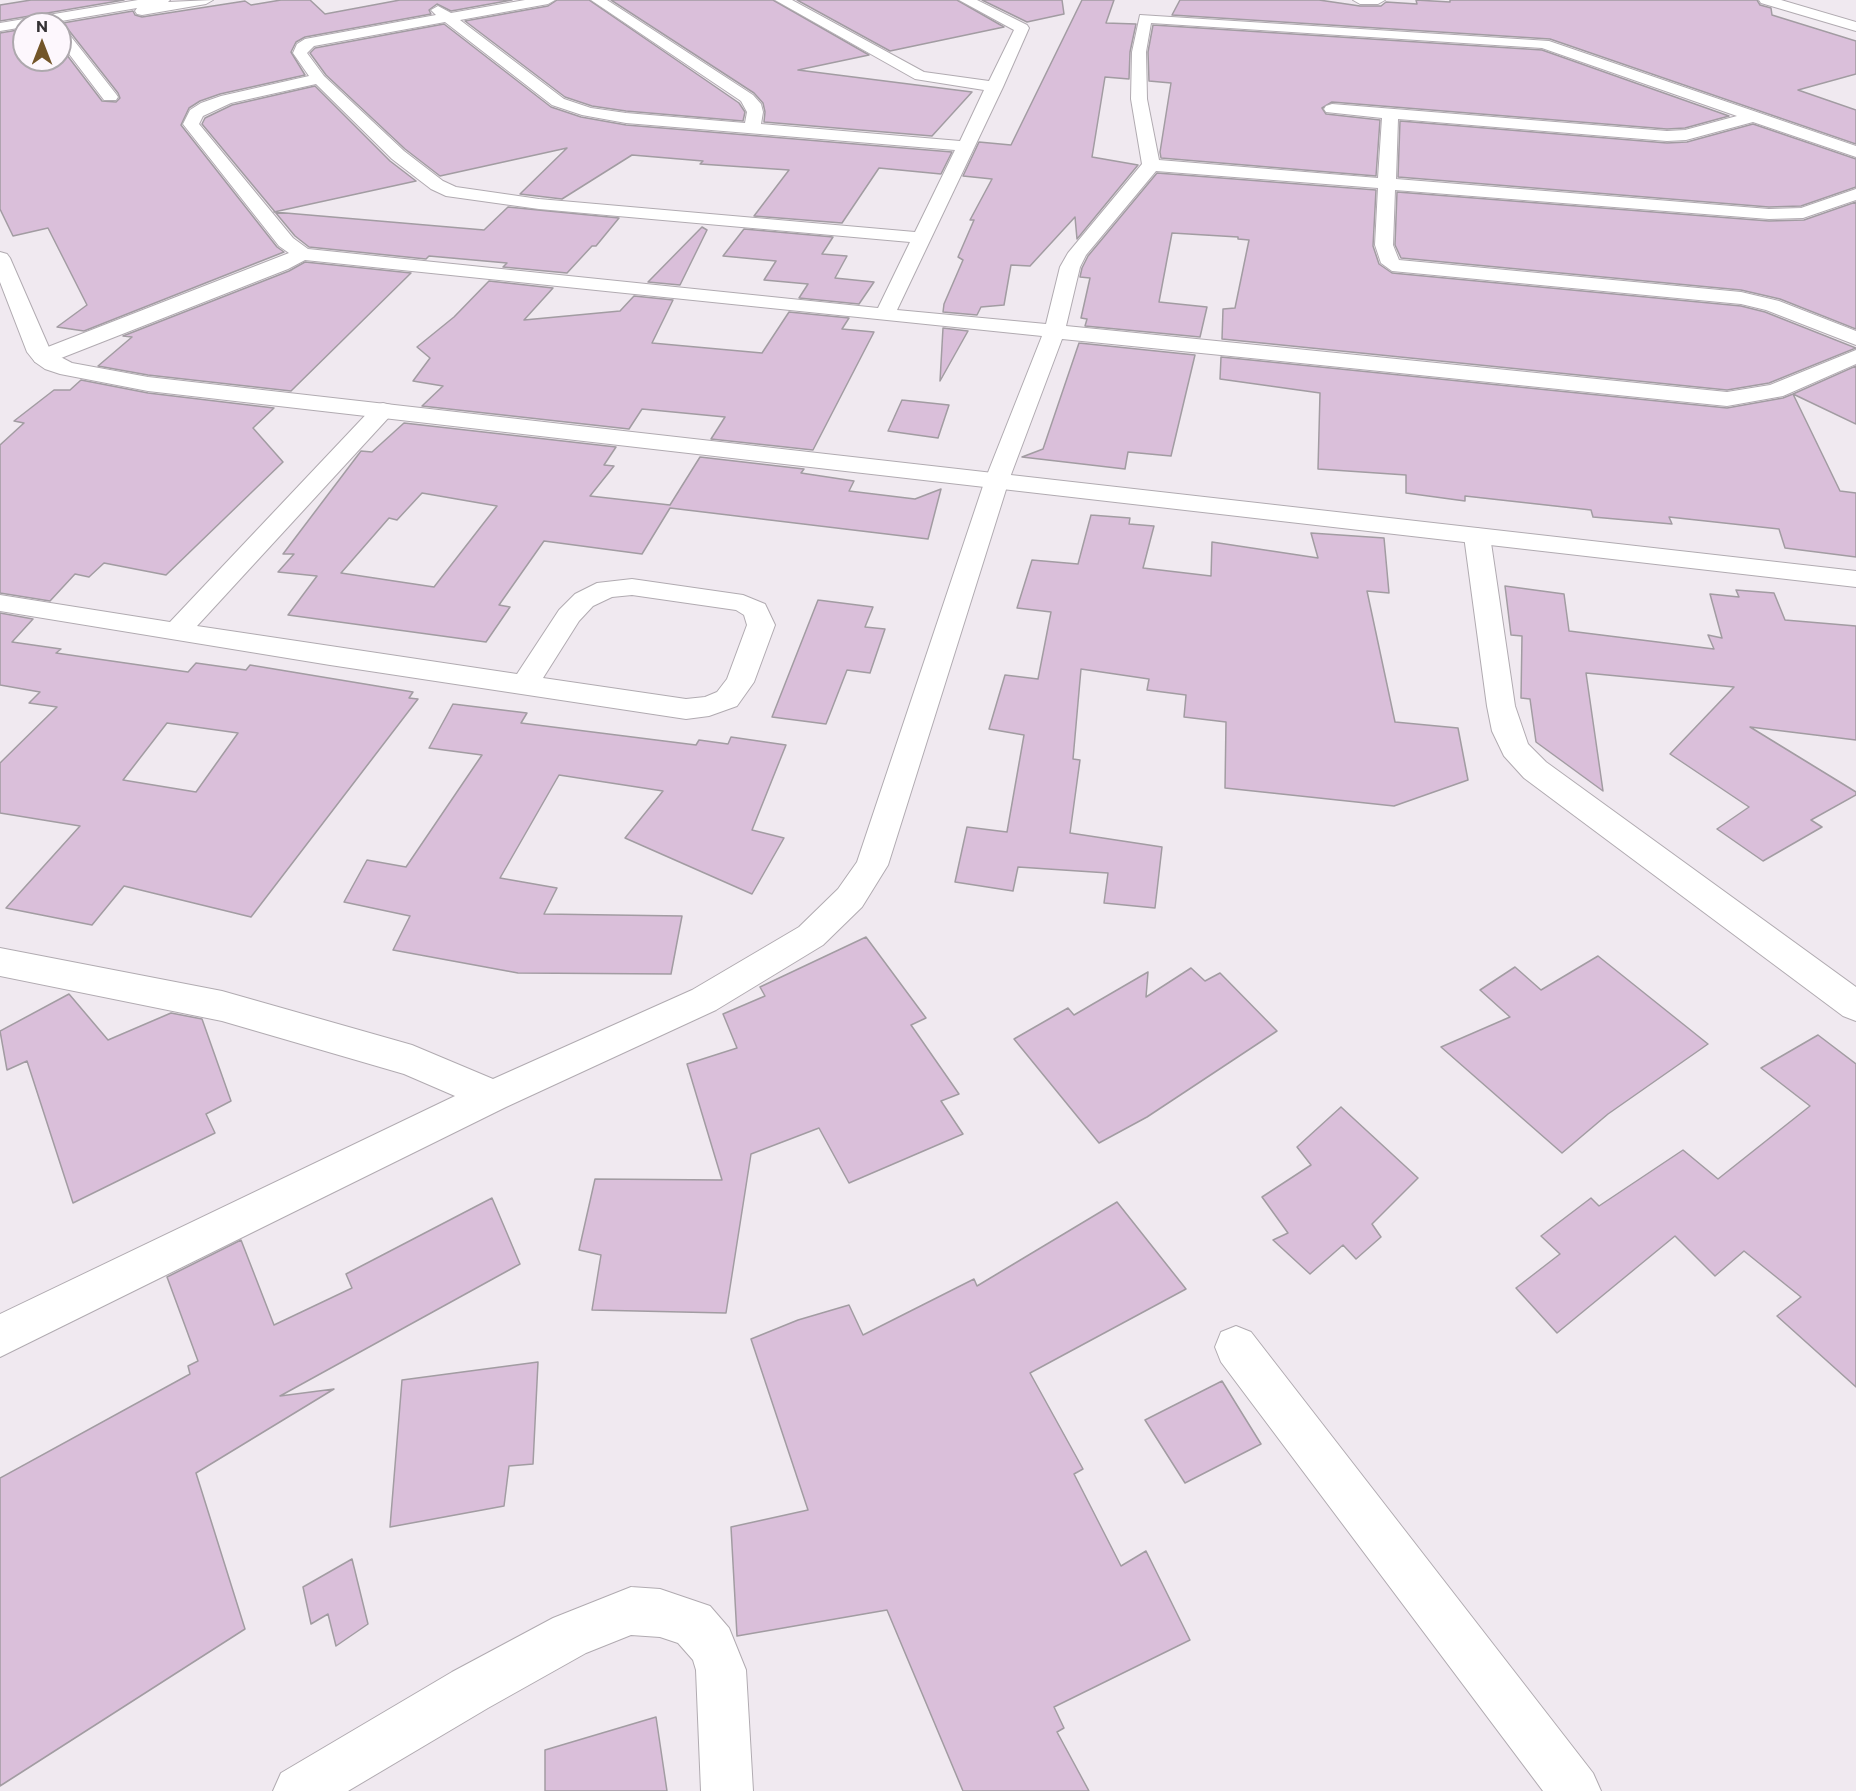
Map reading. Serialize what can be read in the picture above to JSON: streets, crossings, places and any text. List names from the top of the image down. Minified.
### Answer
{"north":"top"}
